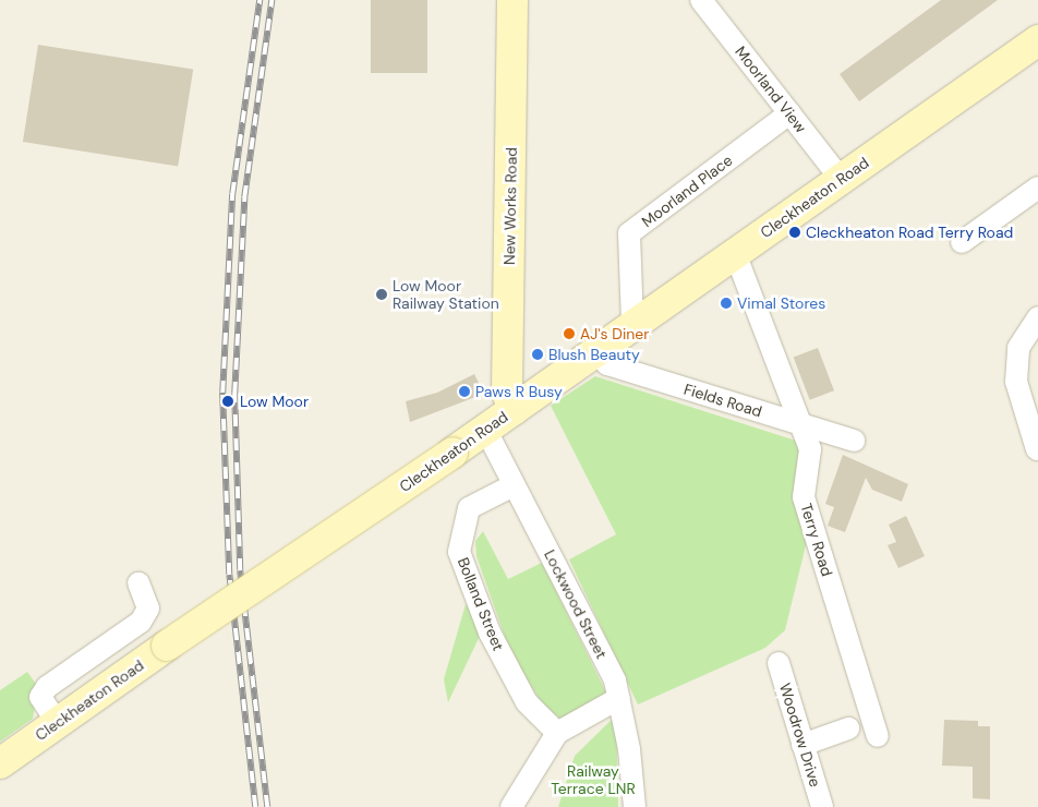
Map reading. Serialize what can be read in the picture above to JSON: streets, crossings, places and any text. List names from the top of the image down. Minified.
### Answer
{"streets":{"street":["Moorland View","Moorland Place","Cleckheaton Road","New Works Road","Fields Road","Terry Road","Bolland Street","Lockwood Street","Woodrow Drive"]},"crossings":[["Moorland View","Moorland Place"],["Moorland View","Cleckheaton Road"],["Moorland Place","Cleckheaton Road"],["Cleckheaton Road","New Works Road"],["Cleckheaton Road","Fields Road"],["Cleckheaton Road","Terry Road"],["Cleckheaton Road","Lockwood Street"],["Fields Road","Terry Road"],["Bolland Street","Lockwood Street"]],"parks":["Railway Terrace LNR"],"places":["Cleckheaton Road Terry Road","Low Moor Railway Station","Vimal Stores","AJ's Diner","Blush Beauty","Paws R Busy","Low Moor"]}
